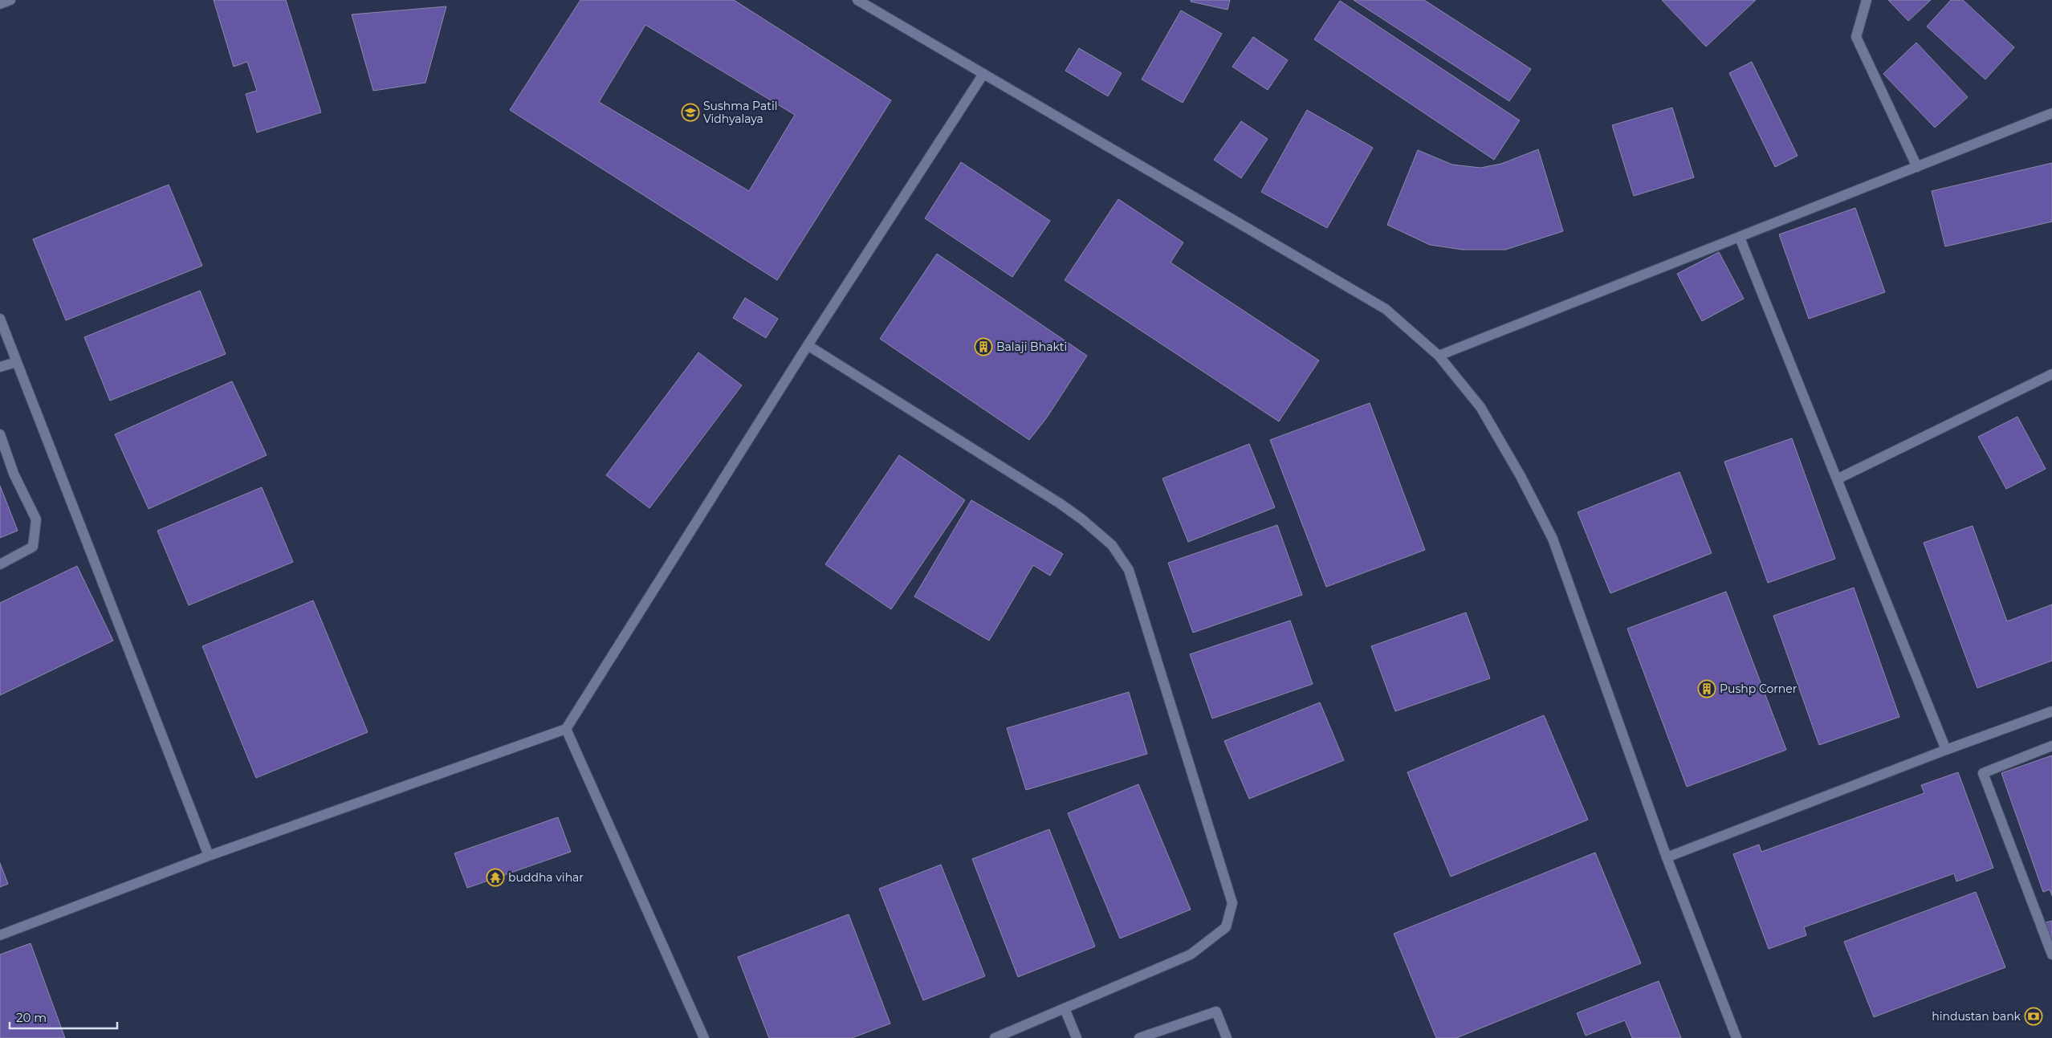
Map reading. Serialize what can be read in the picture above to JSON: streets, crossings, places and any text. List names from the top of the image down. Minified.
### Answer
{"places":{"school or university":["Sushma Patil Vidhyalaya"],"building":["Balaji Bhakti","Pushp Corner"],"temple":["buddha vihar"],"bank":["hindustan bank"]},"scale_bar":"20 m"}
